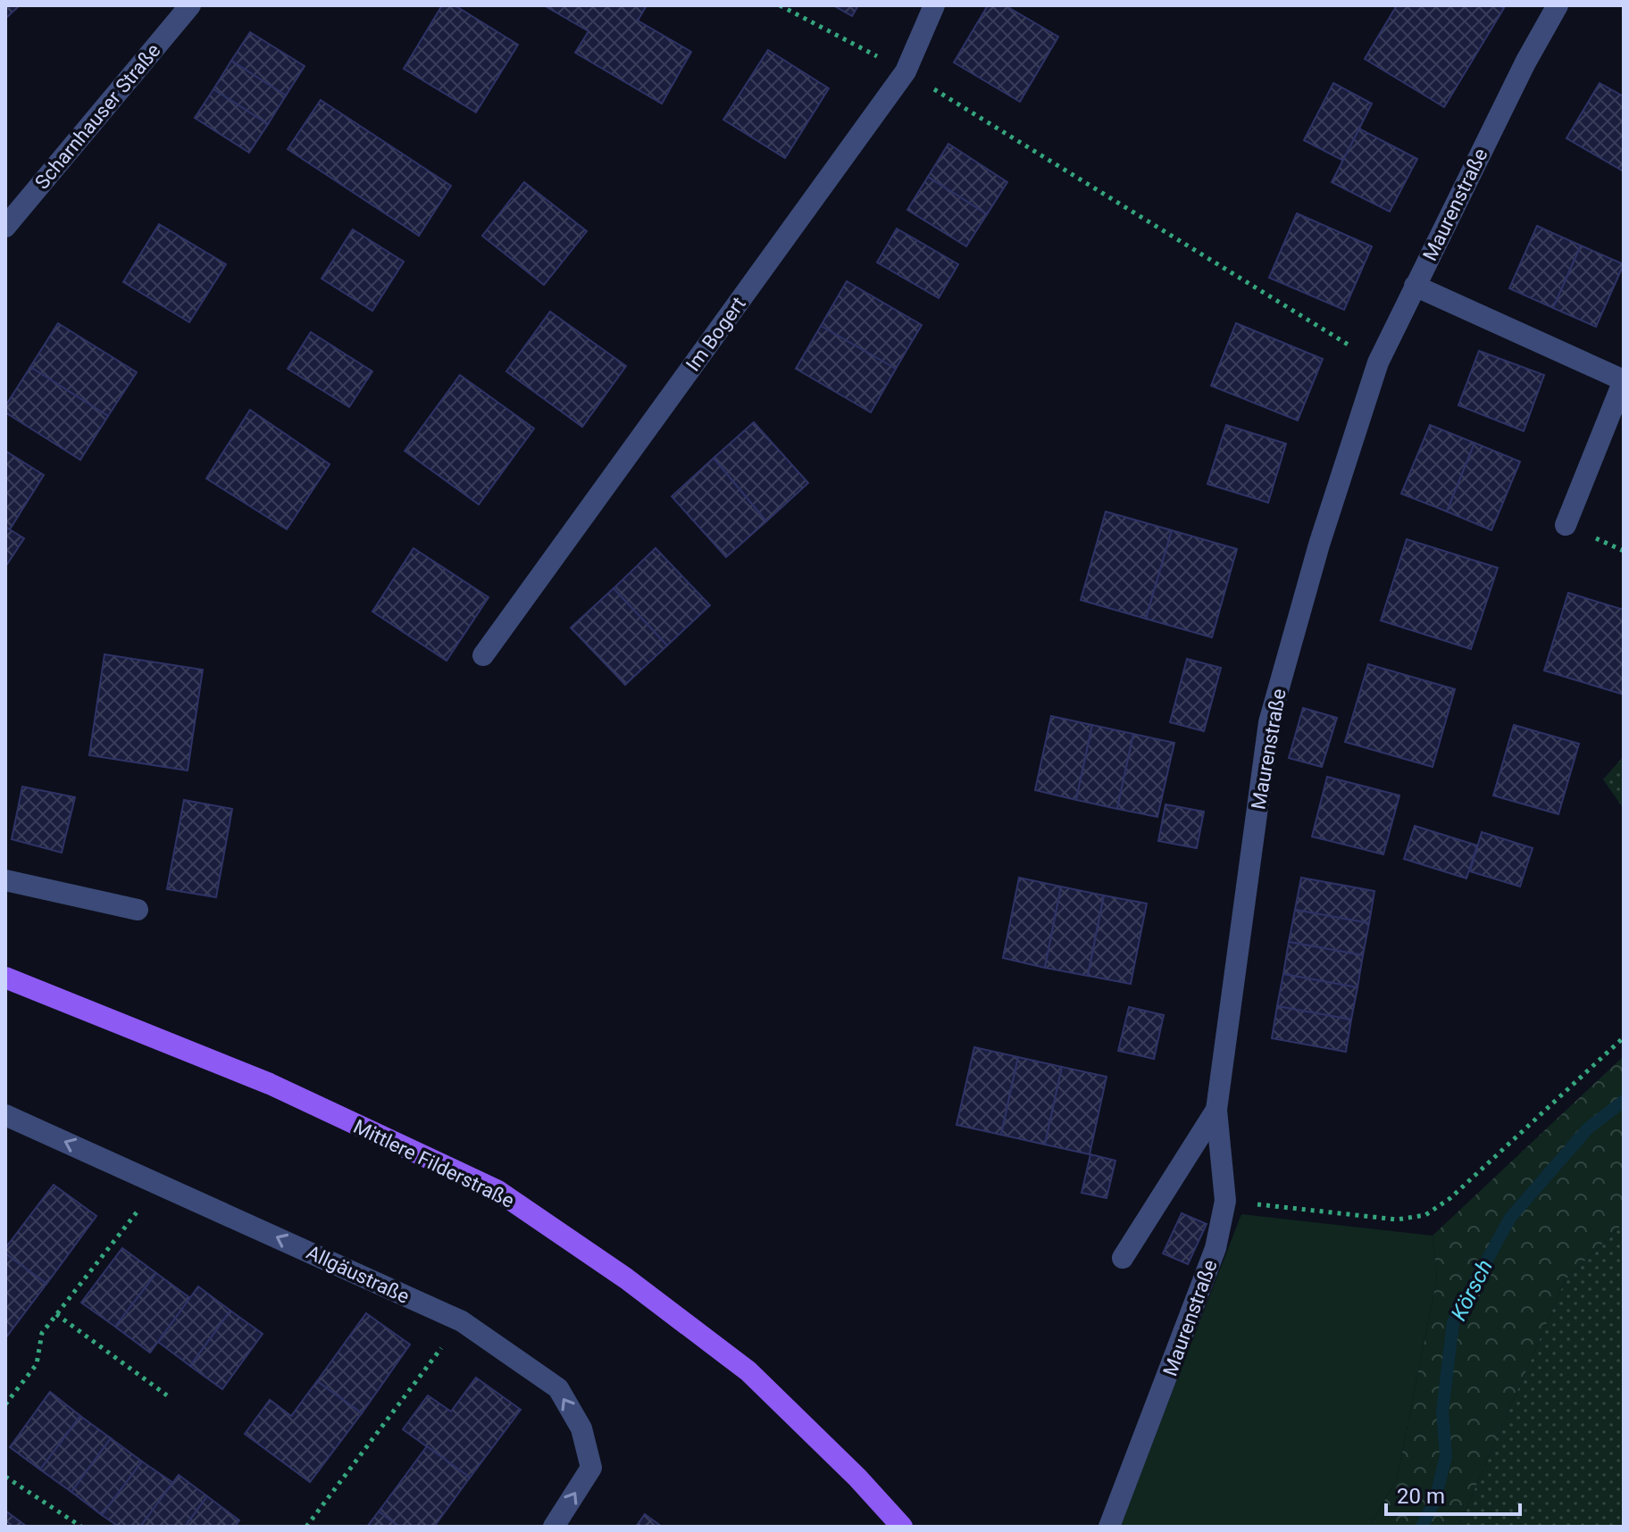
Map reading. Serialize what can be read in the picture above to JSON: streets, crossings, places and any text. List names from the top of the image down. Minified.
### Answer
{"streets":{"main road":["Mittlere Filderstraße"],"street":["Scharnhauser Straße","Maurenstraße","Im Bogert","Allgäustraße"]},"one_way":["Allgäustraße"],"water":["Körsch"],"scale_bar":"20 m"}
